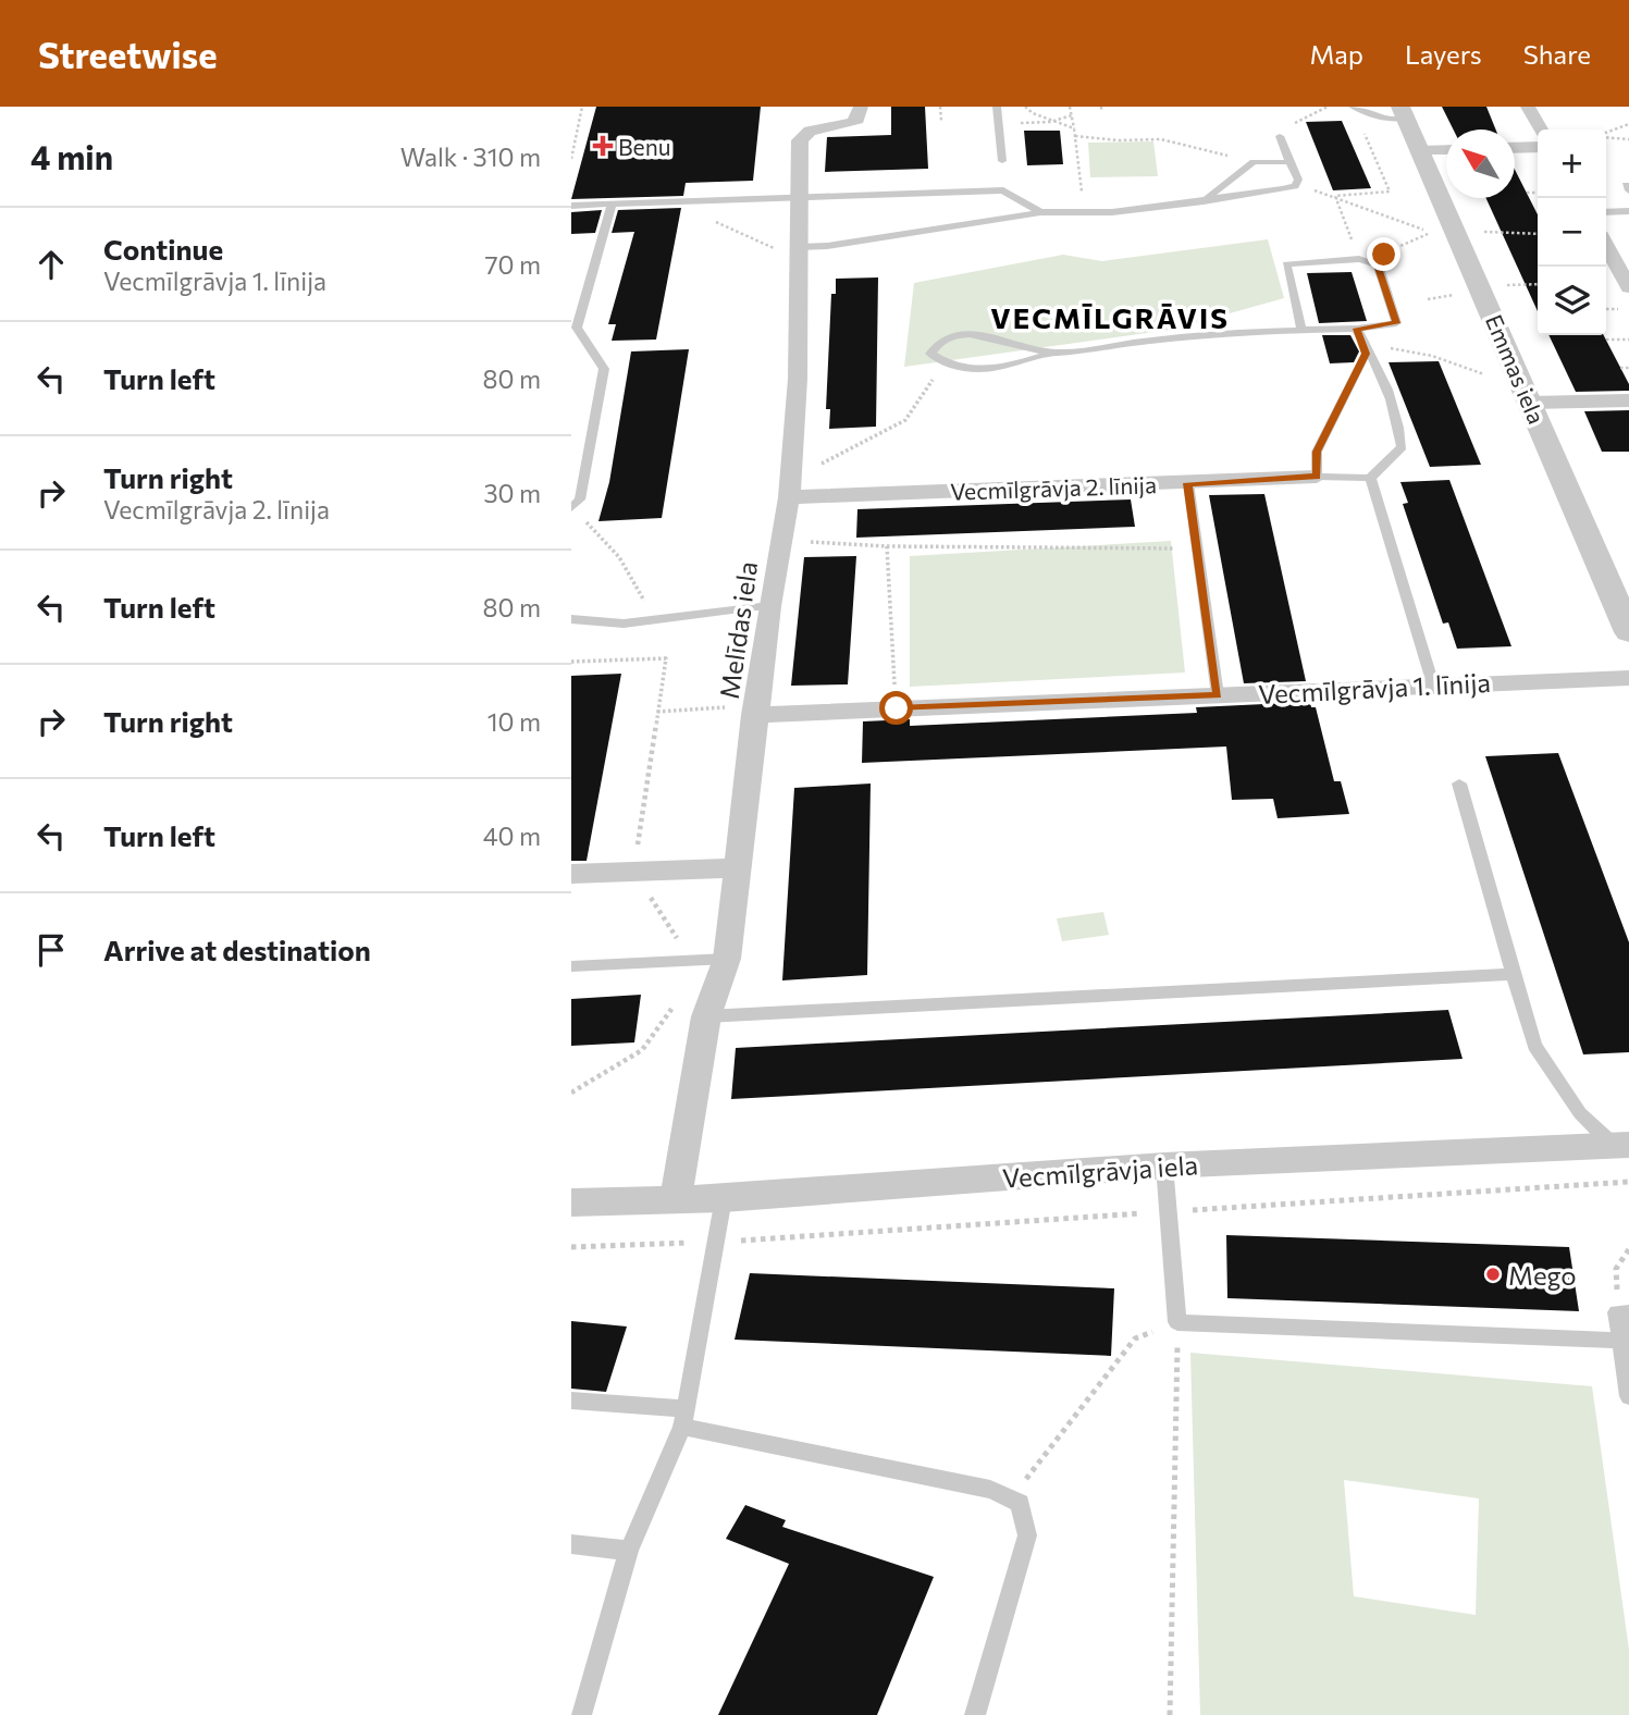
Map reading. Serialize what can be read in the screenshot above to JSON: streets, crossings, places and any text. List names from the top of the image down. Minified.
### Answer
{"streets":{"street":["Emmas iela","Vecmīlgrāvja 2. līnija","Melīdas iela","Vecmīlgrāvja 1. līnija","Vecmīlgrāvja iela"]},"crossings":[["Vecmīlgrāvja 2. līnija","Melīdas iela"],["Melīdas iela","Vecmīlgrāvja 1. līnija"],["Melīdas iela","Vecmīlgrāvja iela"]],"districts":["VECMĪLGRĀVIS"],"places":{"health":["Benu"],"other":["Mego"]},"north":"top left","page":{"header":"Streetwise","nav":["Map","Layers","Share"],"heading":["4 min","Walk · 310 m"],"map_buttons":["+","−"],"list":[["Continue","Vecmīlgrāvja 1. līnija","70 m"],["Turn left","80 m"],["Turn right","Vecmīlgrāvja 2. līnija","30 m"],["Turn left","80 m"],["Turn right","10 m"],["Turn left","40 m"],"Arrive at destination"]}}
